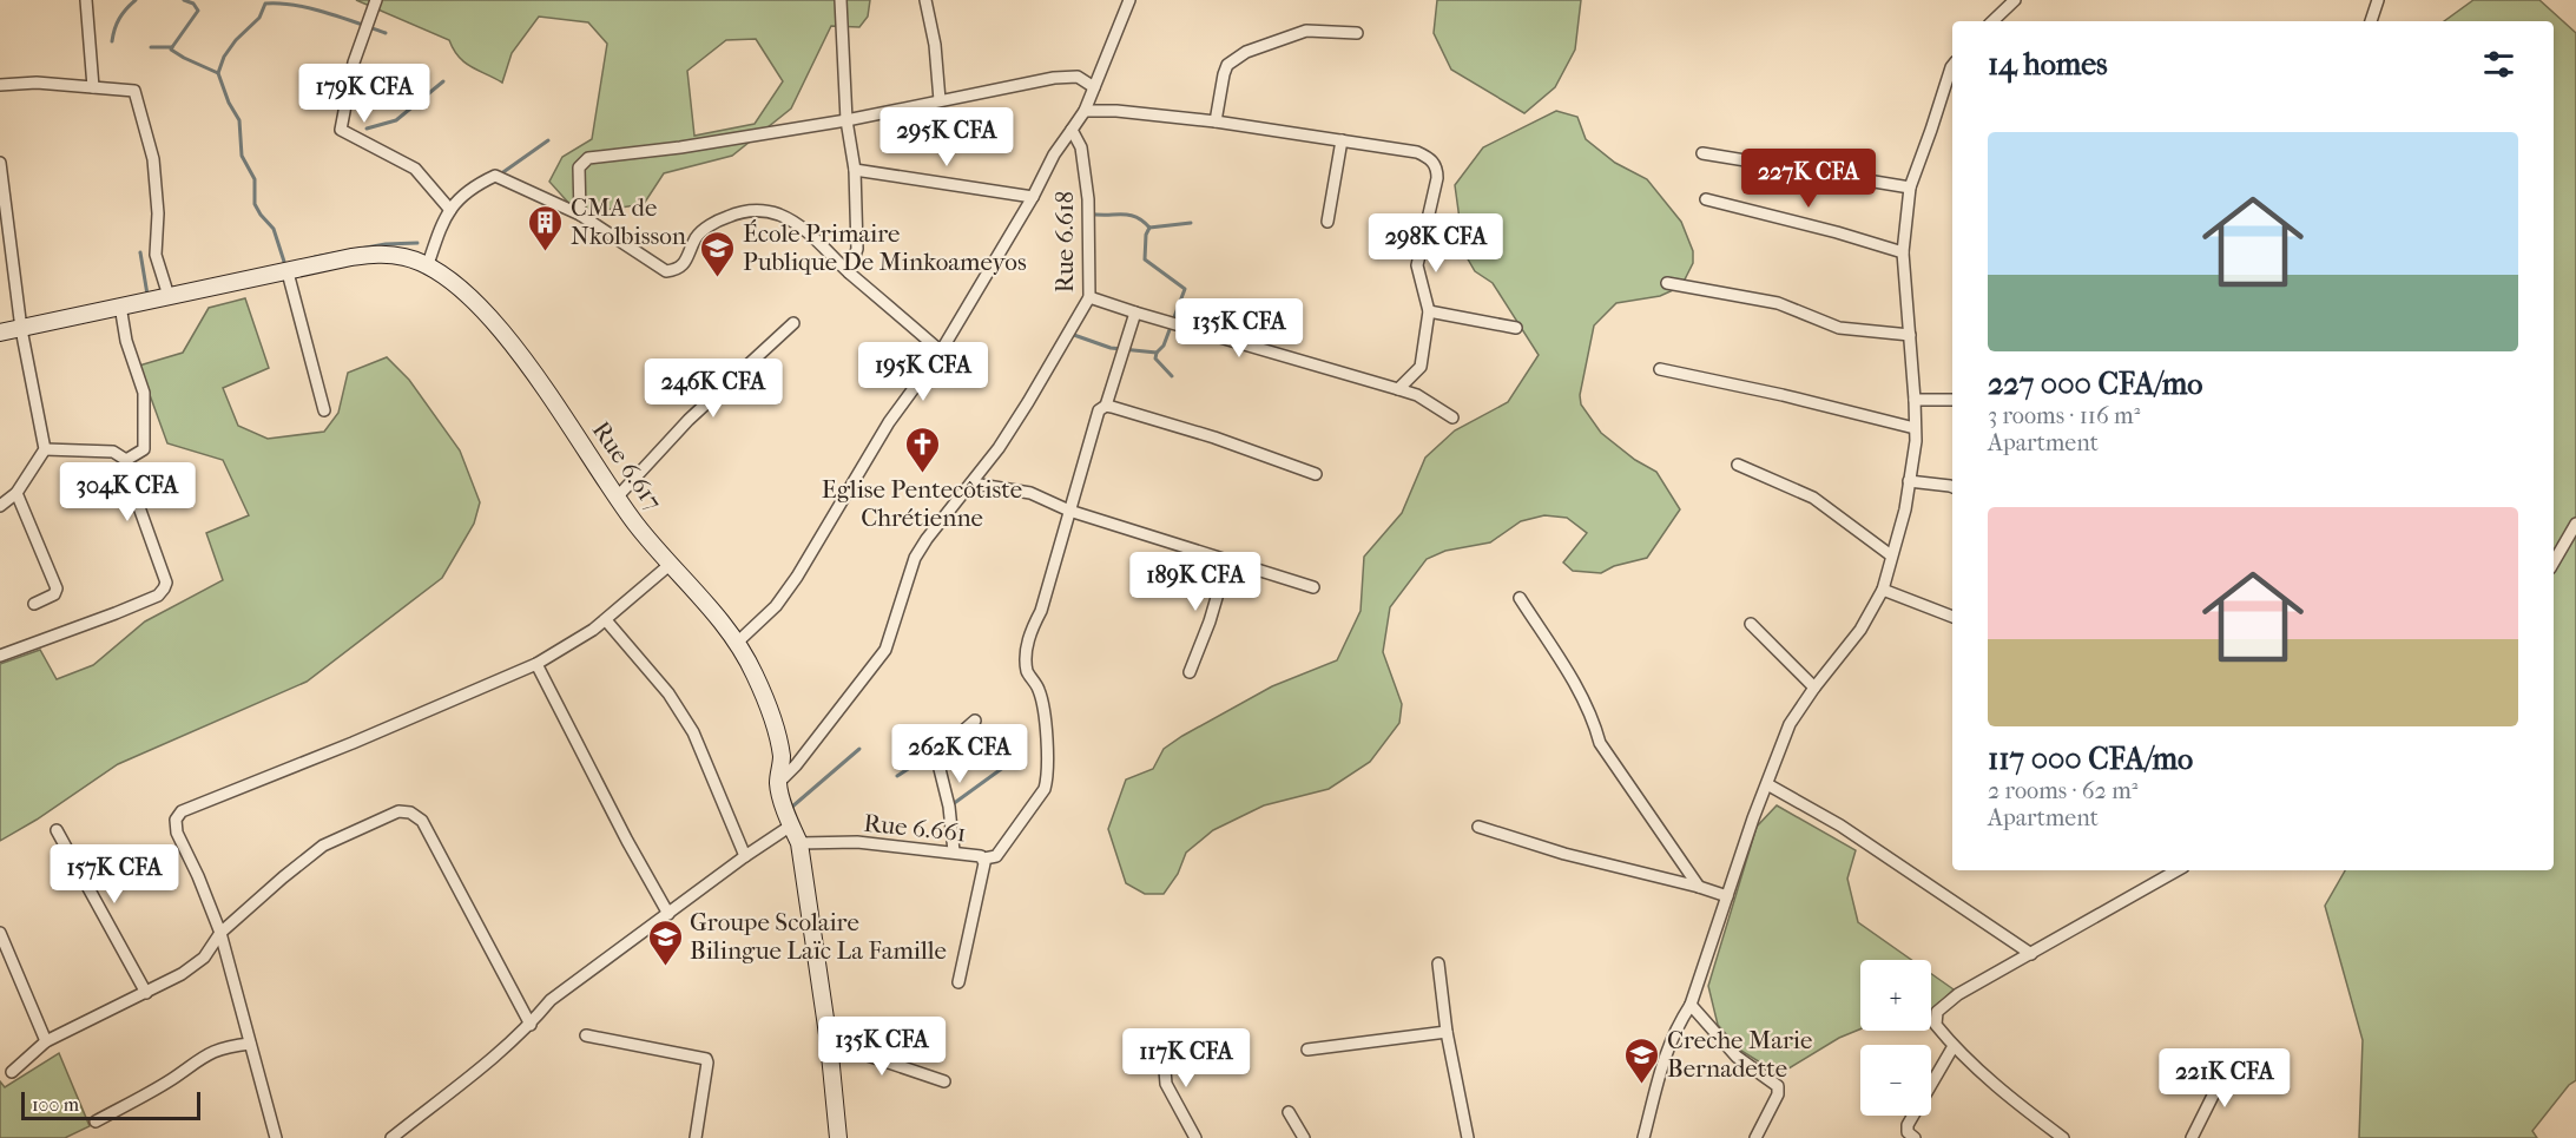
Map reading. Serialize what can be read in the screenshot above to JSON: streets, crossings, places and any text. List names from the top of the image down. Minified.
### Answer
{"streets":{"street":["Rue 6.618","Rue 6.617","Rue 6.661"]},"crossings":[["Rue 6.618","Rue 6.617"],["Rue 6.617","Rue 6.661"]],"places":{"building":["CMA de Nkolbisson"],"school or university":["École Primaire Publique De Minkoameyos","Groupe Scolaire Bilingue Laïc La Famille","Creche Marie Bernadette"],"church":["Eglise Pentecôtiste Chrétienne"]},"scale_bar":"100 m","page":{"heading":"14 homes","price":["179K CFA","295K CFA","227K CFA","298K CFA","135K CFA","195K CFA","246K CFA","304K CFA","189K CFA","262K CFA","157K CFA","135K CFA","117K CFA","221K CFA"],"list":[{"name":"227 000 CFA/mo","note":"3 rooms · 116 m² · Apartment"},{"name":"117 000 CFA/mo","note":"2 rooms · 62 m² · Apartment"}],"map_buttons":["+","−"],"scale":"100 m"}}
